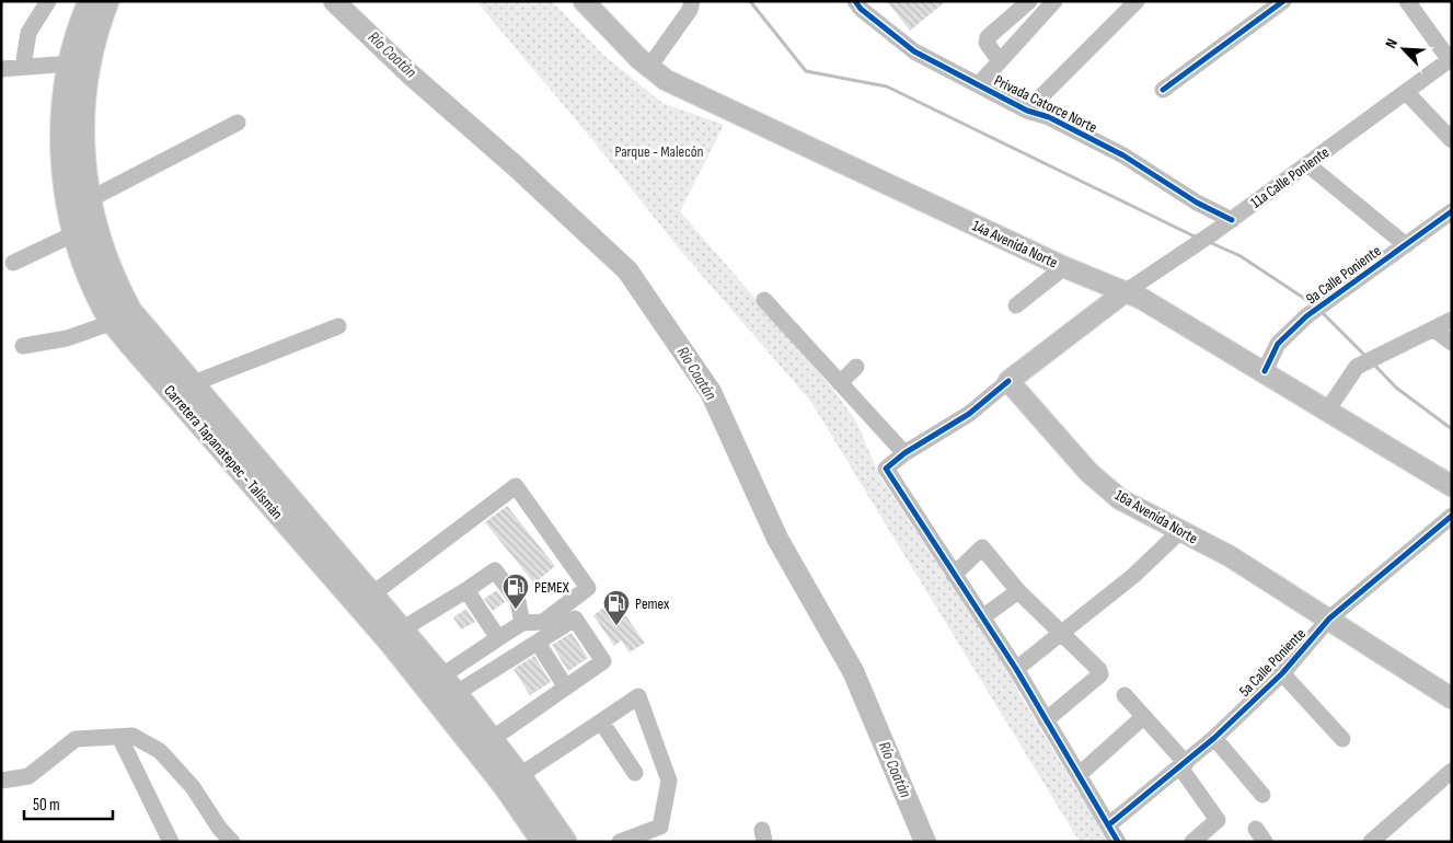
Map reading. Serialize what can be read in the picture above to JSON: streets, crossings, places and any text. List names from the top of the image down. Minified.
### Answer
{"streets":{"highway":["Carretera Tapanatepec - Talismán"],"main road":["14a Avenida Norte","16a Avenida Norte"],"street":["Privada Catorce Norte","11a Calle Poniente","9a Calle Poniente","5a Calle Poniente"]},"crossings":[["Privada Catorce Norte","11a Calle Poniente"],["11a Calle Poniente","14a Avenida Norte"],["14a Avenida Norte","9a Calle Poniente"],["16a Avenida Norte","5a Calle Poniente"]],"water":["Río Coatán"],"parks":["Parque - Malecón"],"places":{"fuel station":["PEMEX","Pemex"]},"scale_bar":"50 m","north":"top left"}
